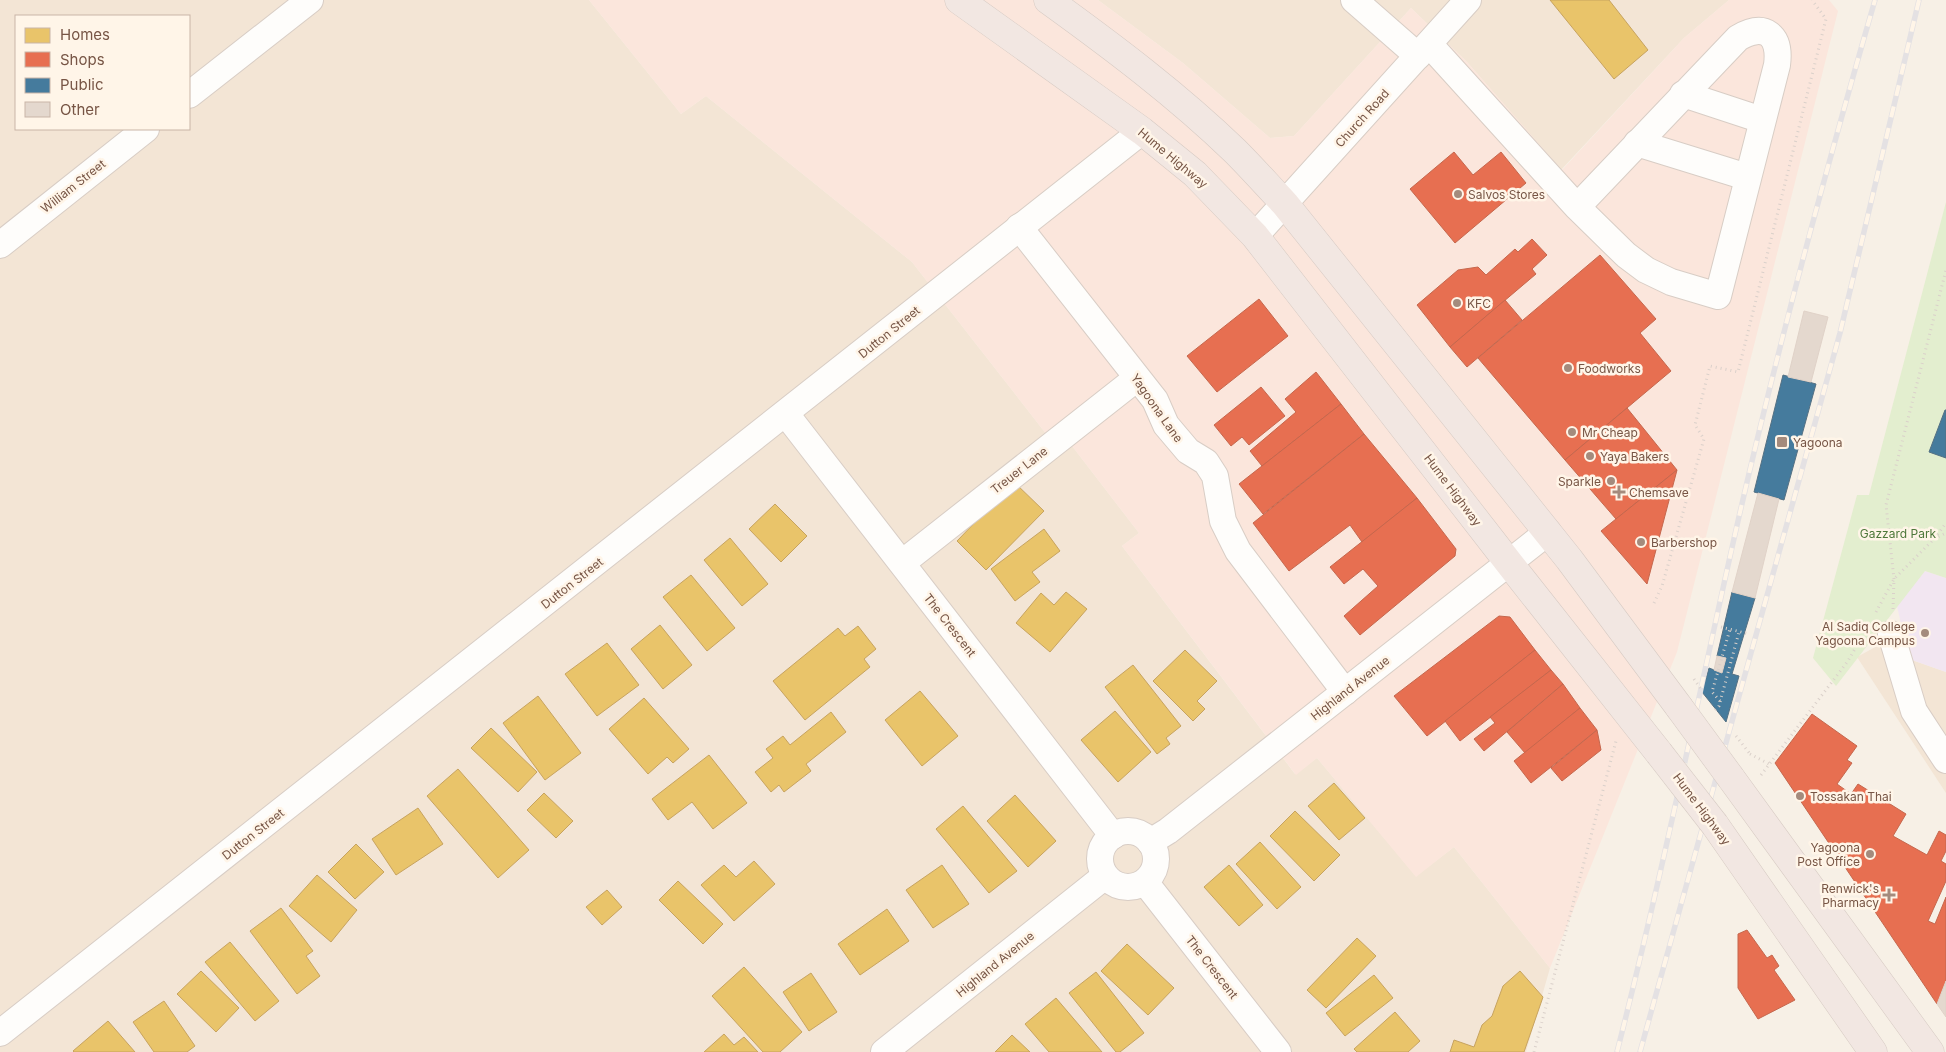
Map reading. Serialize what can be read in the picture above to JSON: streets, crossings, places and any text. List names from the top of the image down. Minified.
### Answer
{"streets":{"highway":["Hume Highway"],"street":["Church Road","William Street","Dutton Street","Yagoona Lane","Treuer Lane","The Crescent","Highland Avenue"]},"crossings":[["Church Road","Hume Highway"],["Hume Highway","Dutton Street"],["Hume Highway","Highland Avenue"],["Dutton Street","Yagoona Lane"],["Dutton Street","The Crescent"],["Yagoona Lane","Treuer Lane"],["Yagoona Lane","Highland Avenue"],["Treuer Lane","The Crescent"],["The Crescent","Highland Avenue"]],"parks":["Gazzard Park"],"places":{"other":["Salvos Stores","KFC","Foodworks","Mr Cheap","Yaya Bakers","Sparkle","Barbershop","Al Sadiq College Yagoona Campus","Tossakan Thai","Yagoona Post Office"],"transit":["Yagoona"],"health":["Chemsave","Renwick's Pharmacy"]},"legend":["Homes","Shops","Public","Other"]}
